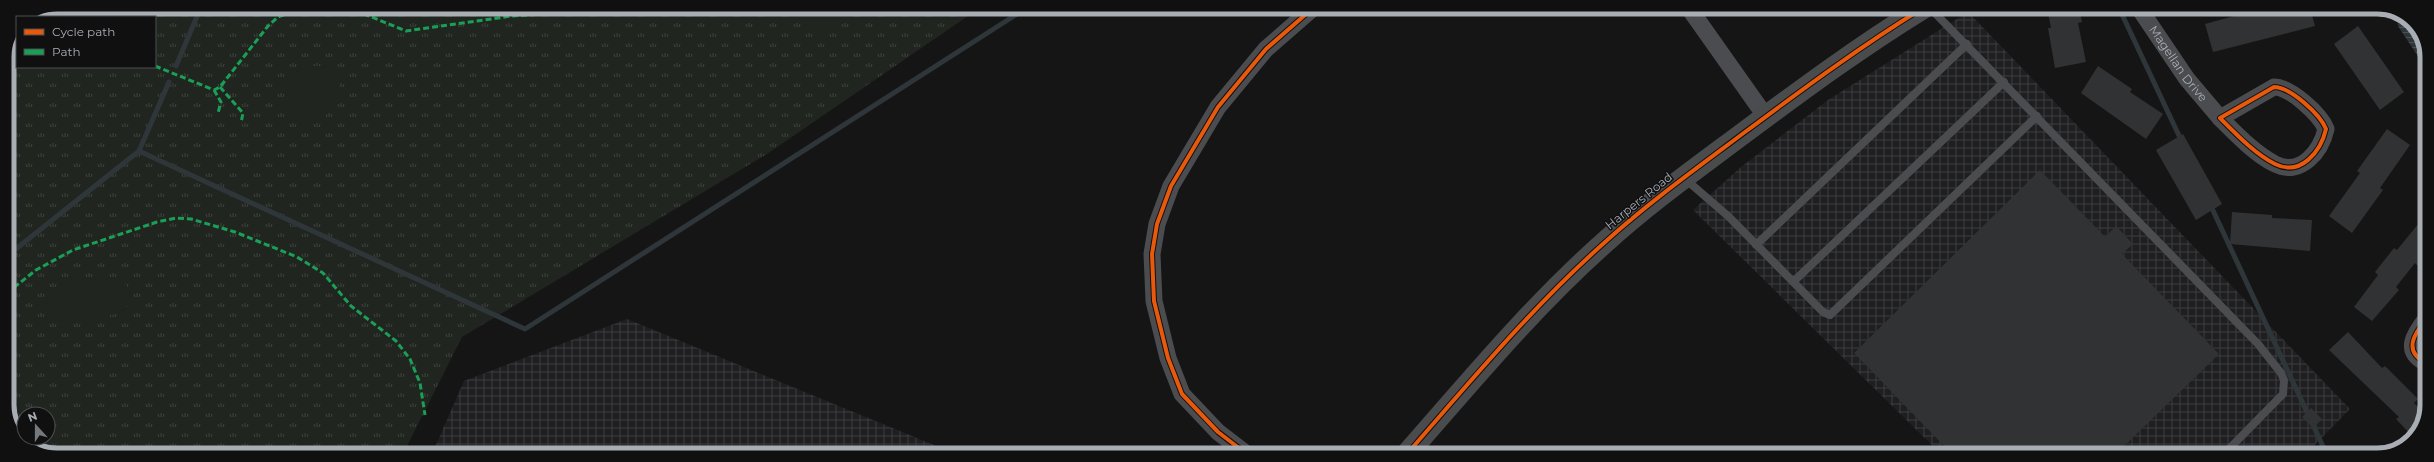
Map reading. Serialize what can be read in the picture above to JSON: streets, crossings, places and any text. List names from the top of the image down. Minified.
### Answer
{"streets":{"street":["Magellan Drive","Harpers Road"]},"legend":["Cycle path","Path"],"north":"top"}
